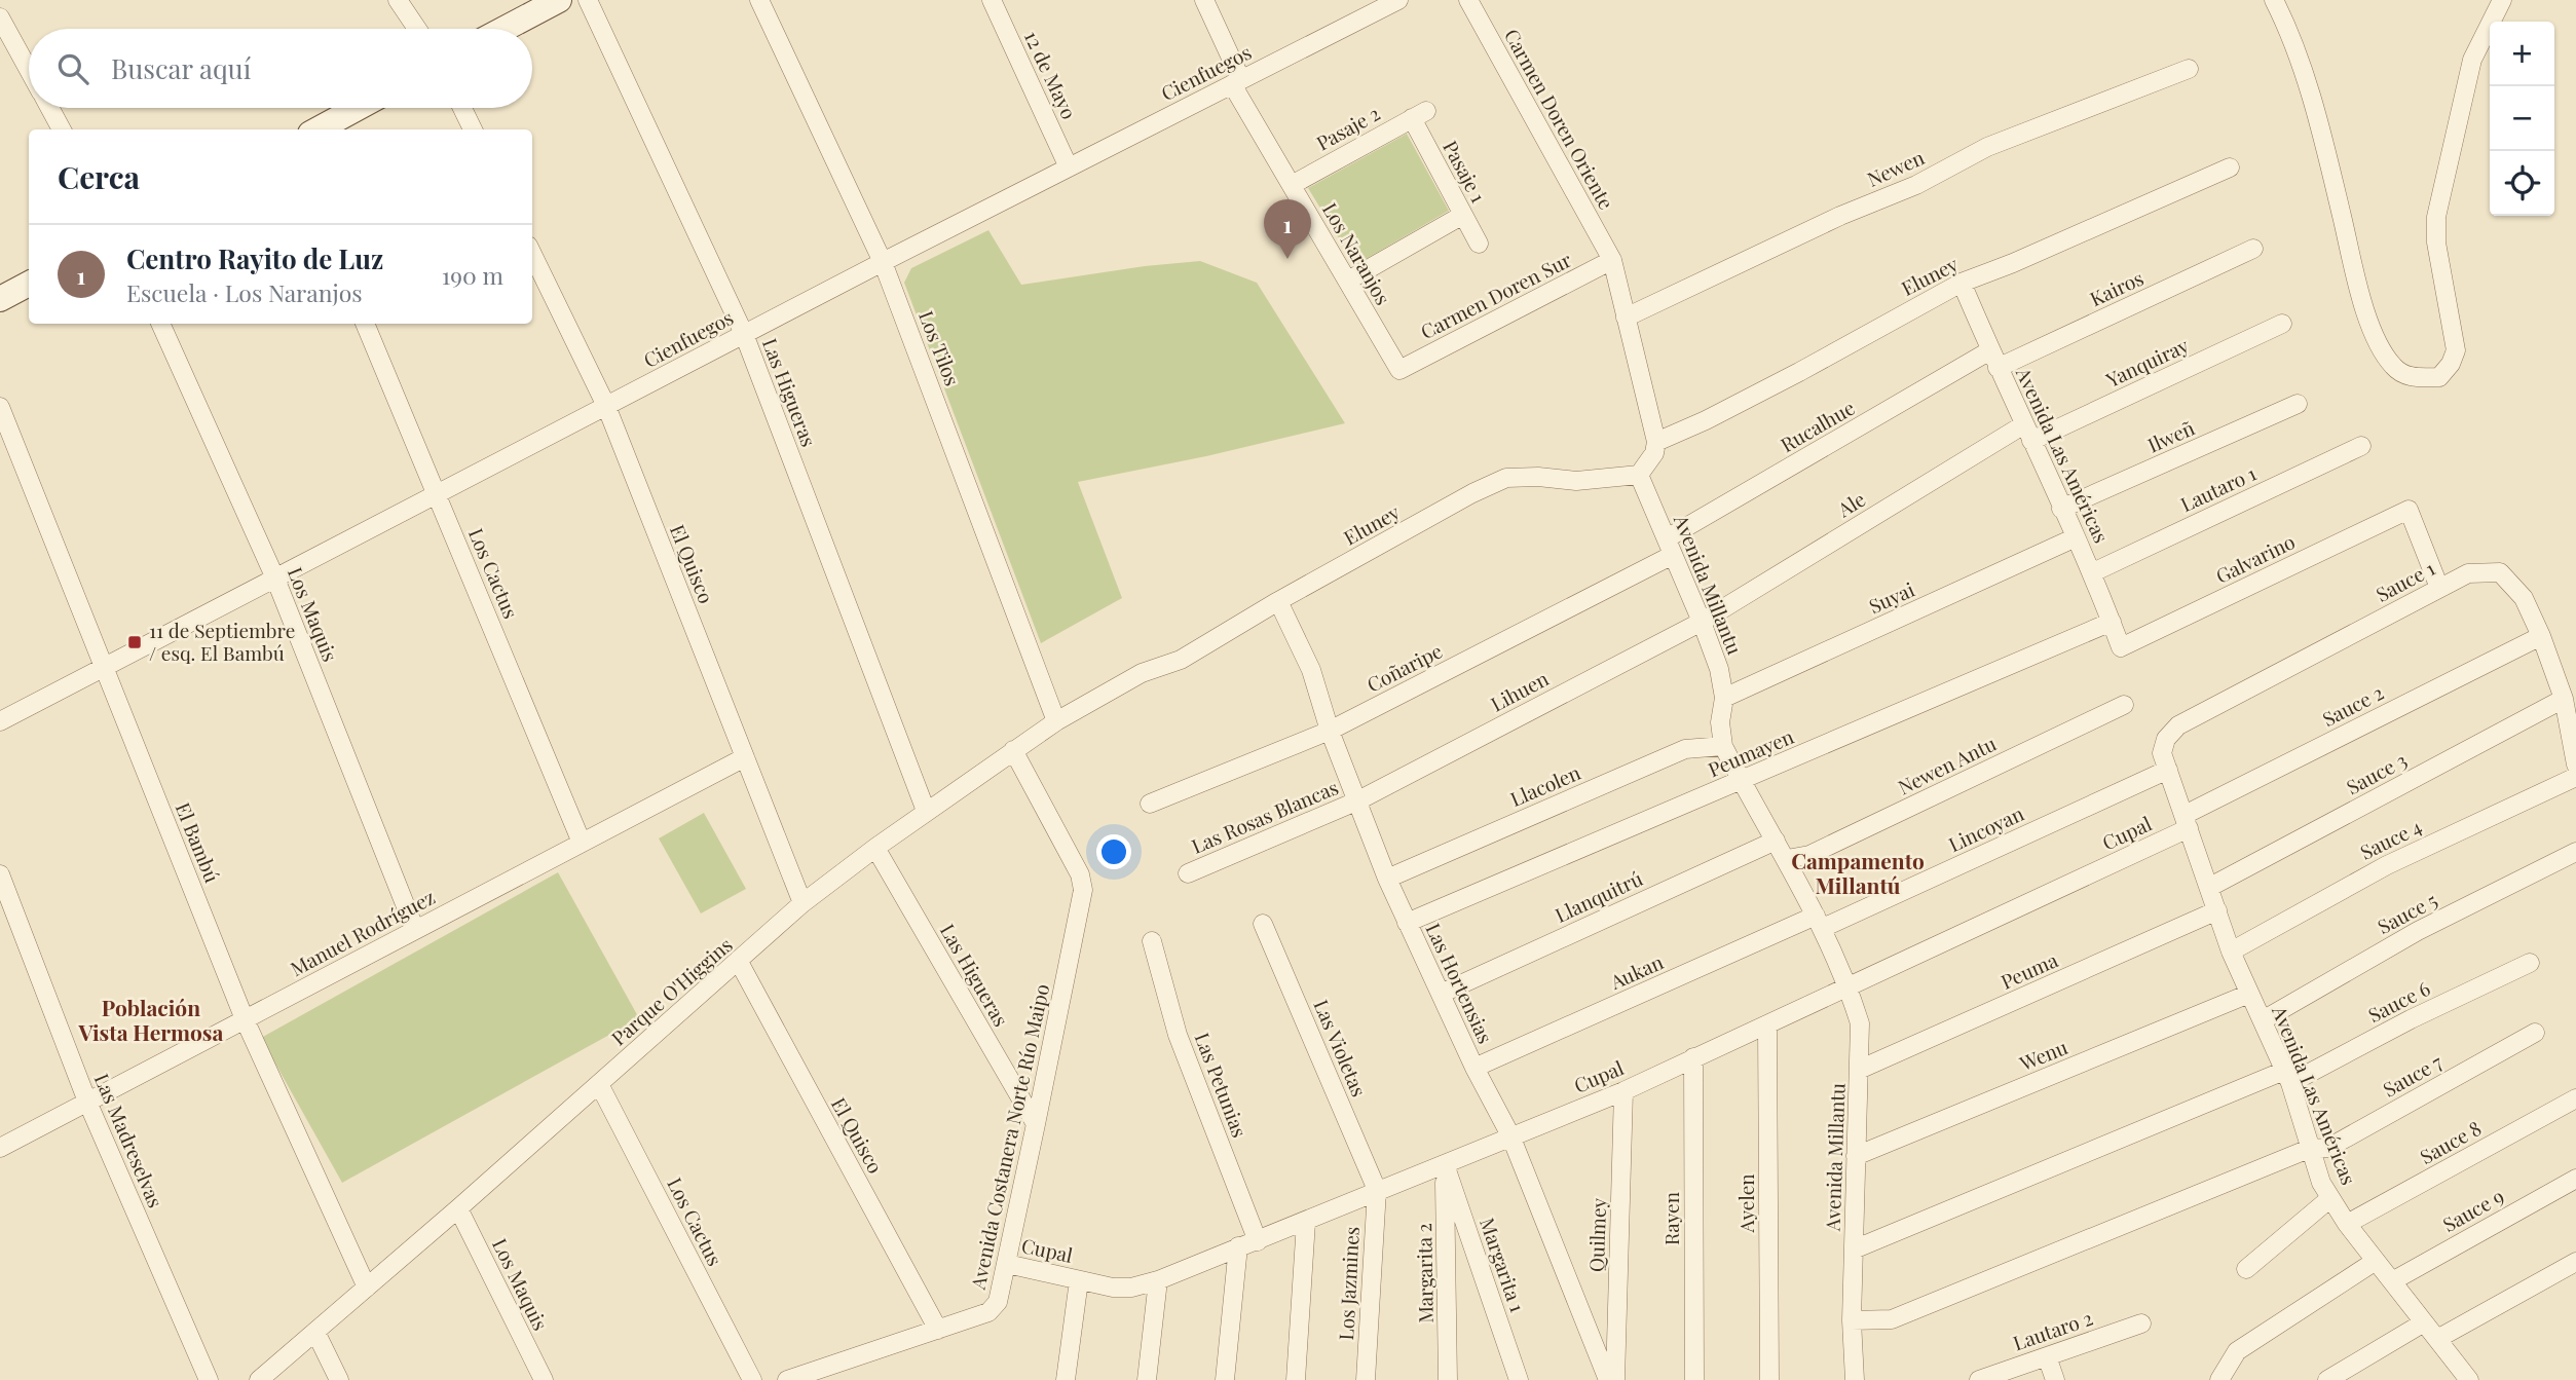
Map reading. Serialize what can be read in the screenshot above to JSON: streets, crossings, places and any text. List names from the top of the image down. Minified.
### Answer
{"streets":{"street":["Cienfuegos","12 de Mayo","Carmen Doren Oriente","Pasaje 2","Newen","Pasaje 1","Los Naranjos","Eluney","Kairos","Carmen Doren Sur","Los Tilos","Yanquiray","Las Higueras","Rucalhue","Ilweñ","Avenida Las Américas","Lautaro 1","Ale","Galvarino","El Quisco","Los Cactus","Sauce 1","Avenida Millantu","Suyai","Los Maquis","Coñaripe","Lihuen","Sauce 2","Peumayen","Newen Antu","Sauce 3","Llacolen","Las Rosas Blancas","Lincoyan","Cupal","Sauce 4","El Bambú","Llanquitrú","Sauce 5","Manuel Rodríguez","Peuma","Aukan","Las Hortensias","Parque O'Higgins","Sauce 6","Las Violetas","Wenu","Sauce 7","Las Petunias","Avenida Costanera Norte Río Maipo","Las Madreselvas","Sauce 8","Ayelen","Sauce 9","Rayen","Quilmey","Margarita 1","Margarita 2","Los Jazmines","Lautaro 2"]},"crossings":[["Cienfuegos","12 de Mayo"],["Cienfuegos","Los Naranjos"],["Cienfuegos","Los Tilos"],["Cienfuegos","Las Higueras"],["Cienfuegos","El Quisco"],["Cienfuegos","Los Cactus"],["Cienfuegos","Los Maquis"],["Cienfuegos","El Bambú"],["Carmen Doren Oriente","Carmen Doren Sur"],["Pasaje 2","Pasaje 1"],["Pasaje 2","Los Naranjos"],["Los Naranjos","Carmen Doren Sur"],["Eluney","Avenida Las Américas"],["Eluney","Avenida Millantu"],["Eluney","Las Hortensias"],["Eluney","Parque O'Higgins"],["Kairos","Avenida Las Américas"],["Los Tilos","Parque O'Higgins"],["Yanquiray","Avenida Las Américas"],["Yanquiray","Ale"],["Las Higueras","Parque O'Higgins"],["Las Higueras","Avenida Costanera Norte Río Maipo"],["Rucalhue","Avenida Las Américas"],["Rucalhue","Avenida Millantu"],["Rucalhue","Coñaripe"],["Ilweñ","Avenida Las Américas"],["Avenida Las Américas","Lautaro 1"],["Avenida Las Américas","Ale"],["Avenida Las Américas","Galvarino"],["Avenida Las Américas","Sauce 1"],["Avenida Las Américas","Suyai"],["Avenida Las Américas","Sauce 2"],["Avenida Las Américas","Peumayen"],["Avenida Las Américas","Sauce 3"],["Avenida Las Américas","Lincoyan"],["Avenida Las Américas","Cupal"],["Avenida Las Américas","Sauce 4"],["Avenida Las Américas","Sauce 5"],["Avenida Las Américas","Peuma"],["Avenida Las Américas","Sauce 6"],["Avenida Las Américas","Wenu"],["Avenida Las Américas","Sauce 7"],["Avenida Las Américas","Sauce 8"],["Avenida Las Américas","Sauce 9"],["Ale","Avenida Millantu"],["Ale","Lihuen"],["Galvarino","Sauce 1"],["El Quisco","Manuel Rodríguez"],["El Quisco","Parque O'Higgins"],["El Quisco","Avenida Costanera Norte Río Maipo"],["Los Cactus","Manuel Rodríguez"],["Los Cactus","Parque O'Higgins"],["Sauce 1","Sauce 2"],["Sauce 1","Sauce 3"],["Sauce 1","Lincoyan"],["Avenida Millantu","Suyai"],["Avenida Millantu","Coñaripe"],["Avenida Millantu","Lihuen"],["Avenida Millantu","Peumayen"],["Avenida Millantu","Newen Antu"],["Avenida Millantu","Llacolen"],["Avenida Millantu","Lincoyan"],["Avenida Millantu","Cupal"],["Avenida Millantu","Llanquitrú"],["Avenida Millantu","Peuma"],["Avenida Millantu","Aukan"],["Avenida Millantu","Sauce 6"],["Avenida Millantu","Wenu"],["Avenida Millantu","Sauce 7"],["Los Maquis","Manuel Rodríguez"],["Los Maquis","Parque O'Higgins"],["Coñaripe","Las Hortensias"],["Lihuen","Las Rosas Blancas"],["Lihuen","Las Hortensias"],["Sauce 2","Cupal"],["Peumayen","Las Hortensias"],["Llacolen","Las Hortensias"],["Las Rosas Blancas","Las Hortensias"],["Lincoyan","Aukan"],["Cupal","Las Hortensias"],["Cupal","Las Violetas"],["Cupal","Las Petunias"],["Cupal","Avenida Costanera Norte Río Maipo"],["Cupal","Ayelen"],["Cupal","Rayen"],["Cupal","Quilmey"],["Cupal","Margarita 1"],["Cupal","Margarita 2"],["Cupal","Los Jazmines"],["El Bambú","Manuel Rodríguez"],["El Bambú","Parque O'Higgins"],["Llanquitrú","Las Hortensias"],["Manuel Rodríguez","Las Madreselvas"],["Aukan","Las Hortensias"],["Parque O'Higgins","Avenida Costanera Norte Río Maipo"],["Las Violetas","Los Jazmines"],["Margarita 1","Margarita 2"]],"districts":["Campamento Millantú","Población Vista Hermosa"],"places":{"transit":["11 de Septiembre / esq. El Bambú"]},"page":{"map_buttons":["+","−"],"search":"Buscar aquí","heading":"Cerca","pins":"1","list":[{"mark":"1","name":"Centro Rayito de Luz","note":"Escuela · Los Naranjos","value":"190 m"}]}}
